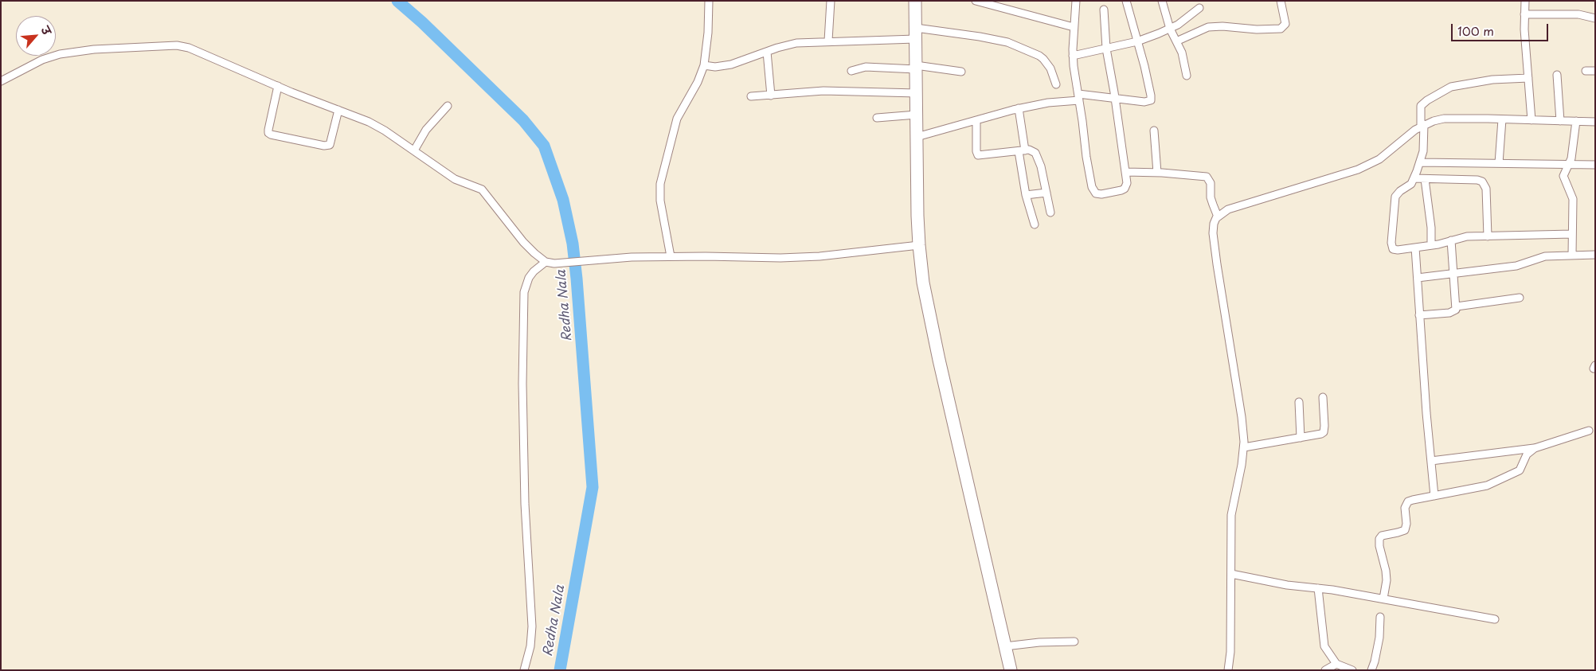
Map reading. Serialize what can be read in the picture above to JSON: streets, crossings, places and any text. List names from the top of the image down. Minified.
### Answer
{"water":["Redha Nala"],"scale_bar":"100 m","north":"top right"}
